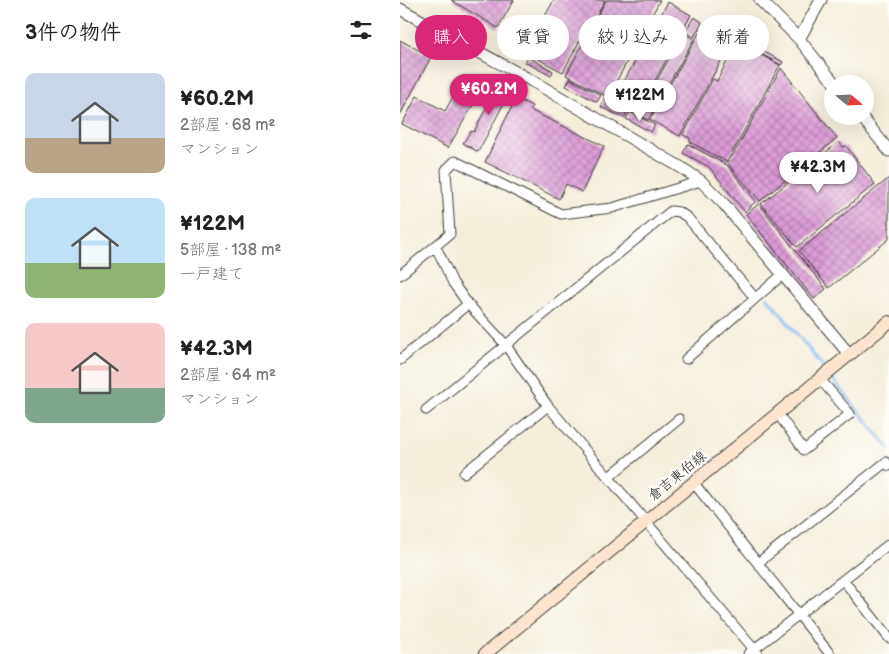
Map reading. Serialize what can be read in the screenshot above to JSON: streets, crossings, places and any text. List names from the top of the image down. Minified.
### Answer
{"streets":{"main road":["倉吉東伯線"]},"north":"right","page":{"heading":"3件の物件","chip":["購入","賃貸","絞り込み","新着"],"list":[{"name":"¥60.2M","note":"2部屋 · 68 m² · マンション"},{"name":"¥122M","note":"5部屋 · 138 m² · 一戸建て"},{"name":"¥42.3M","note":"2部屋 · 64 m² · マンション"}],"price":["¥60.2M","¥122M","¥42.3M"]}}
